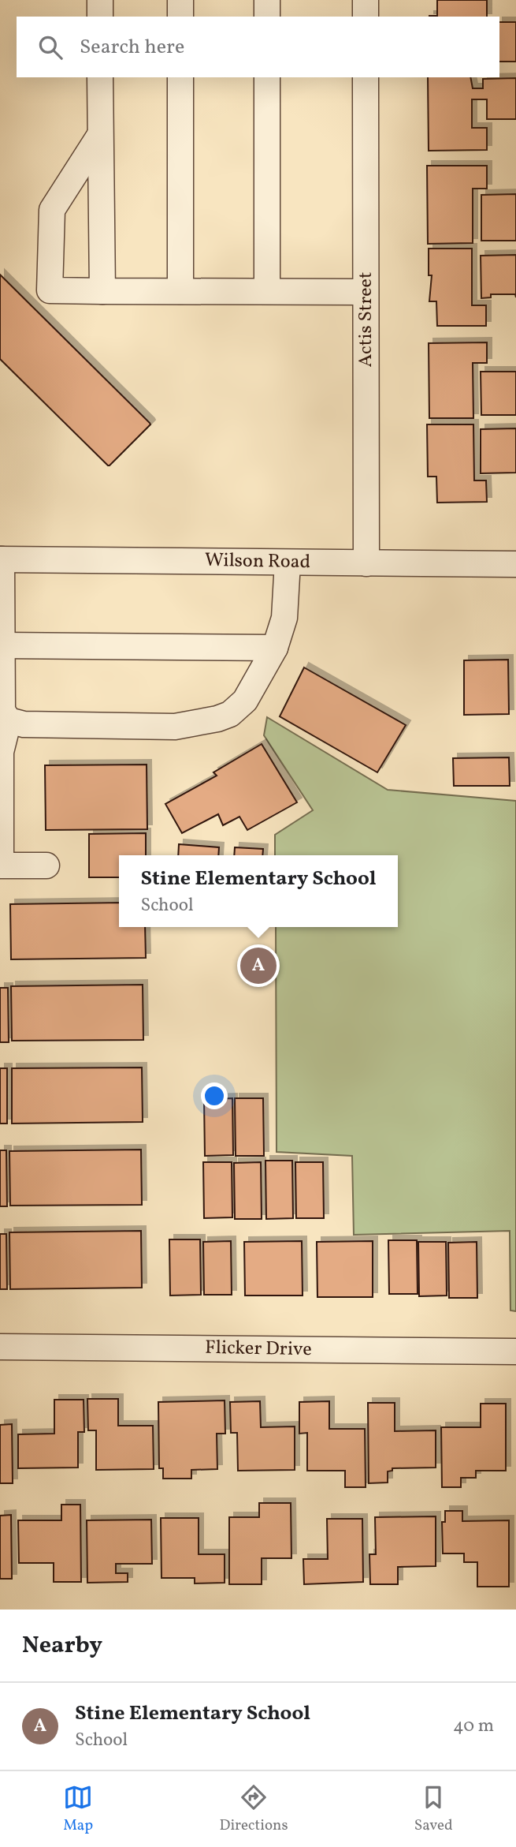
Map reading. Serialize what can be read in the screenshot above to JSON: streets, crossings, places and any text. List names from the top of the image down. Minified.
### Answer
{"streets":{"street":["Actis Street","Wilson Road","Flicker Drive"]},"crossings":[["Actis Street","Wilson Road"]],"page":{"search":"Search here","popup":["Stine Elementary School","School"],"pins":"A","heading":"Nearby","list":[{"mark":"A","name":"Stine Elementary School","note":"School","value":"40 m"}],"nav":["Map","Directions","Saved"]}}
